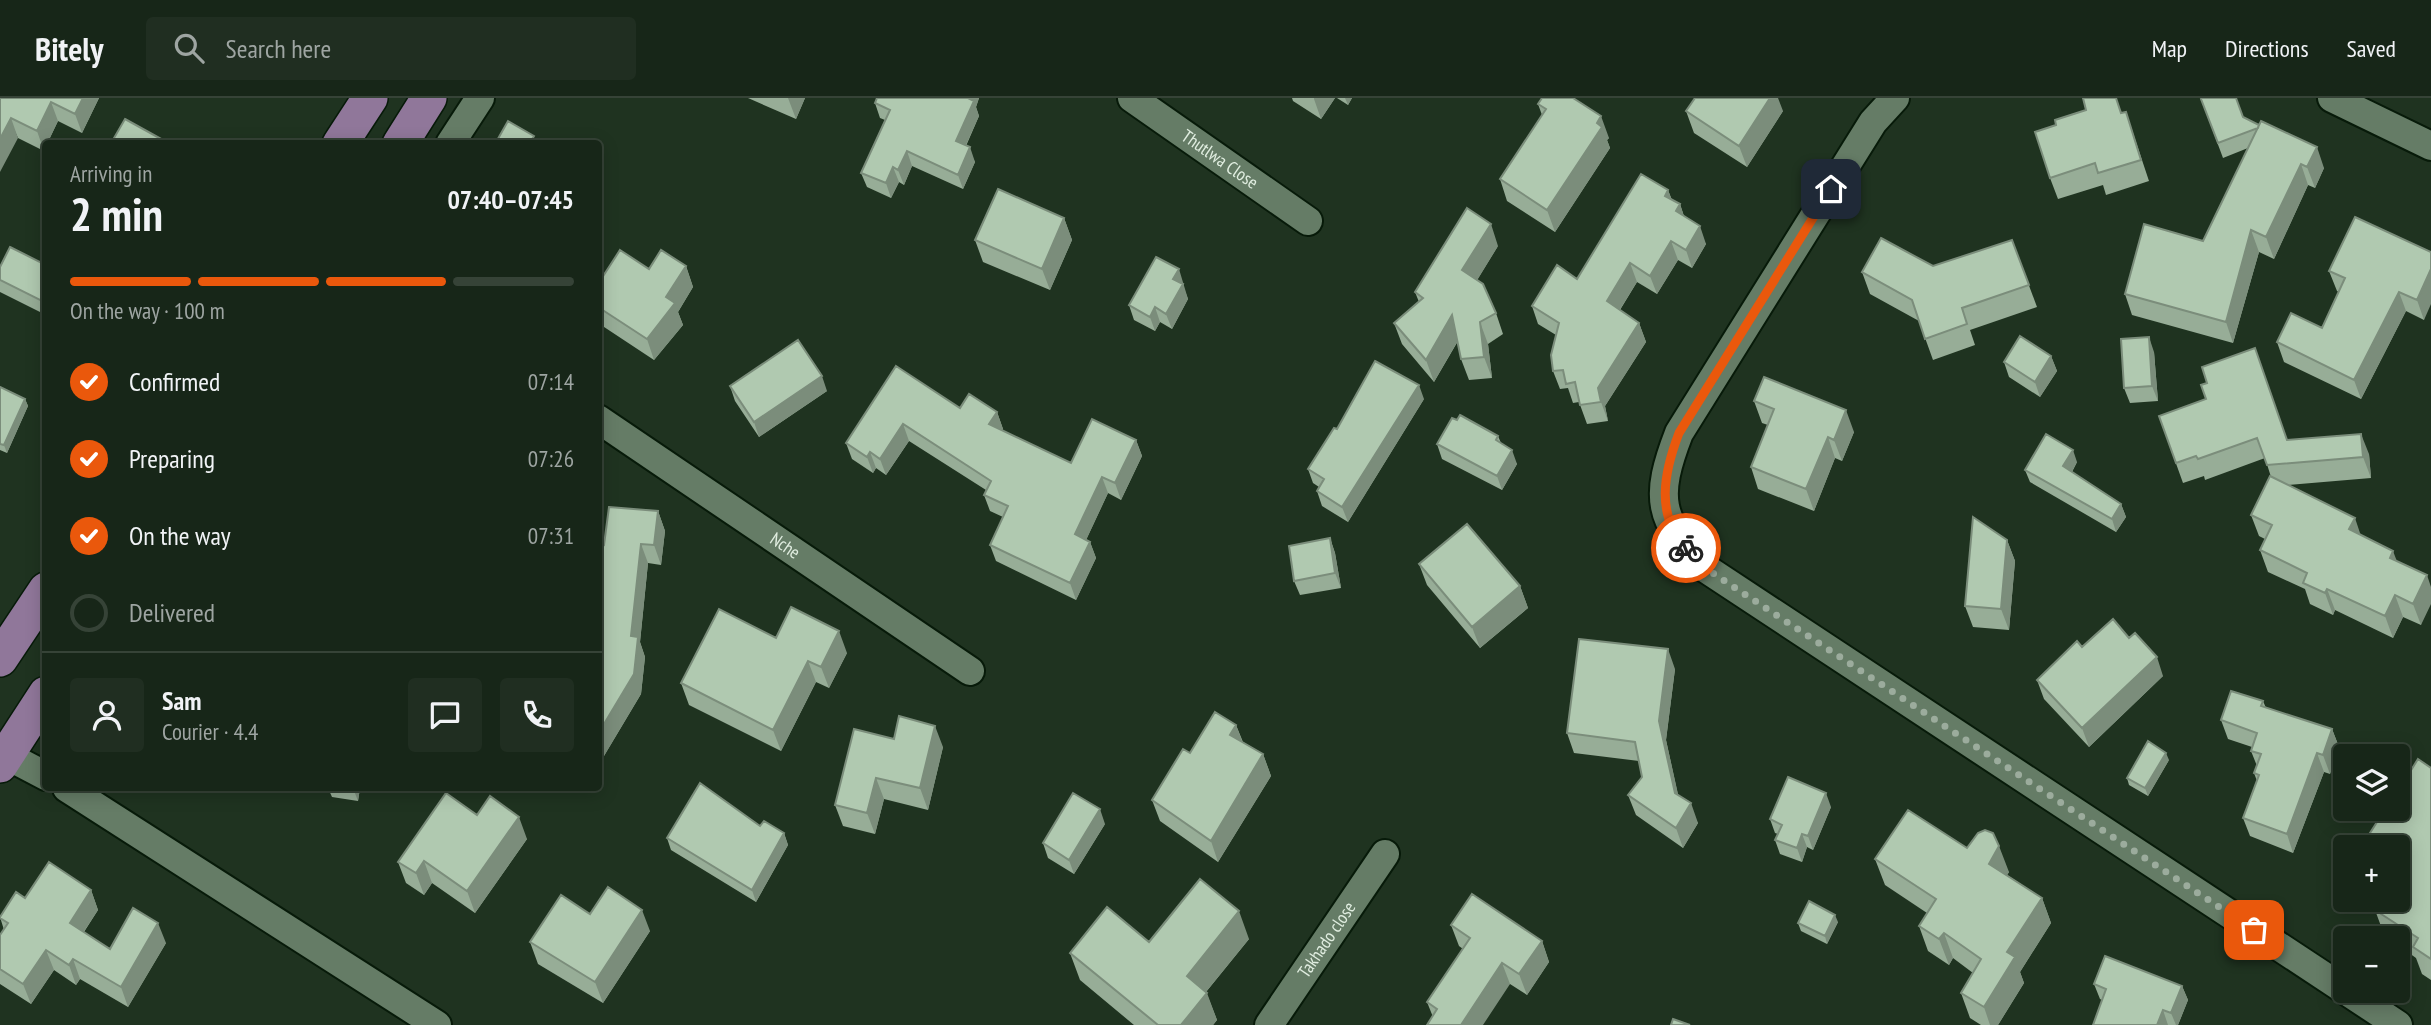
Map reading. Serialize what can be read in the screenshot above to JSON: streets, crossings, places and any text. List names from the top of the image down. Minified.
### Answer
{"streets":{"street":["Thutlwa Close","Nche","Takhado close"]},"page":{"header":"Bitely","search":"Search here","nav":["Map","Directions","Saved"],"heading":["2 min","Arriving in","07:40–07:45"],"panel":["Sam","Courier · 4.4"],"bar":"On the way · 100 m","list":[["Confirmed","07:14"],["Preparing","07:26"],["On the way","07:31"],"Delivered"],"map_buttons":["+","−"]}}
